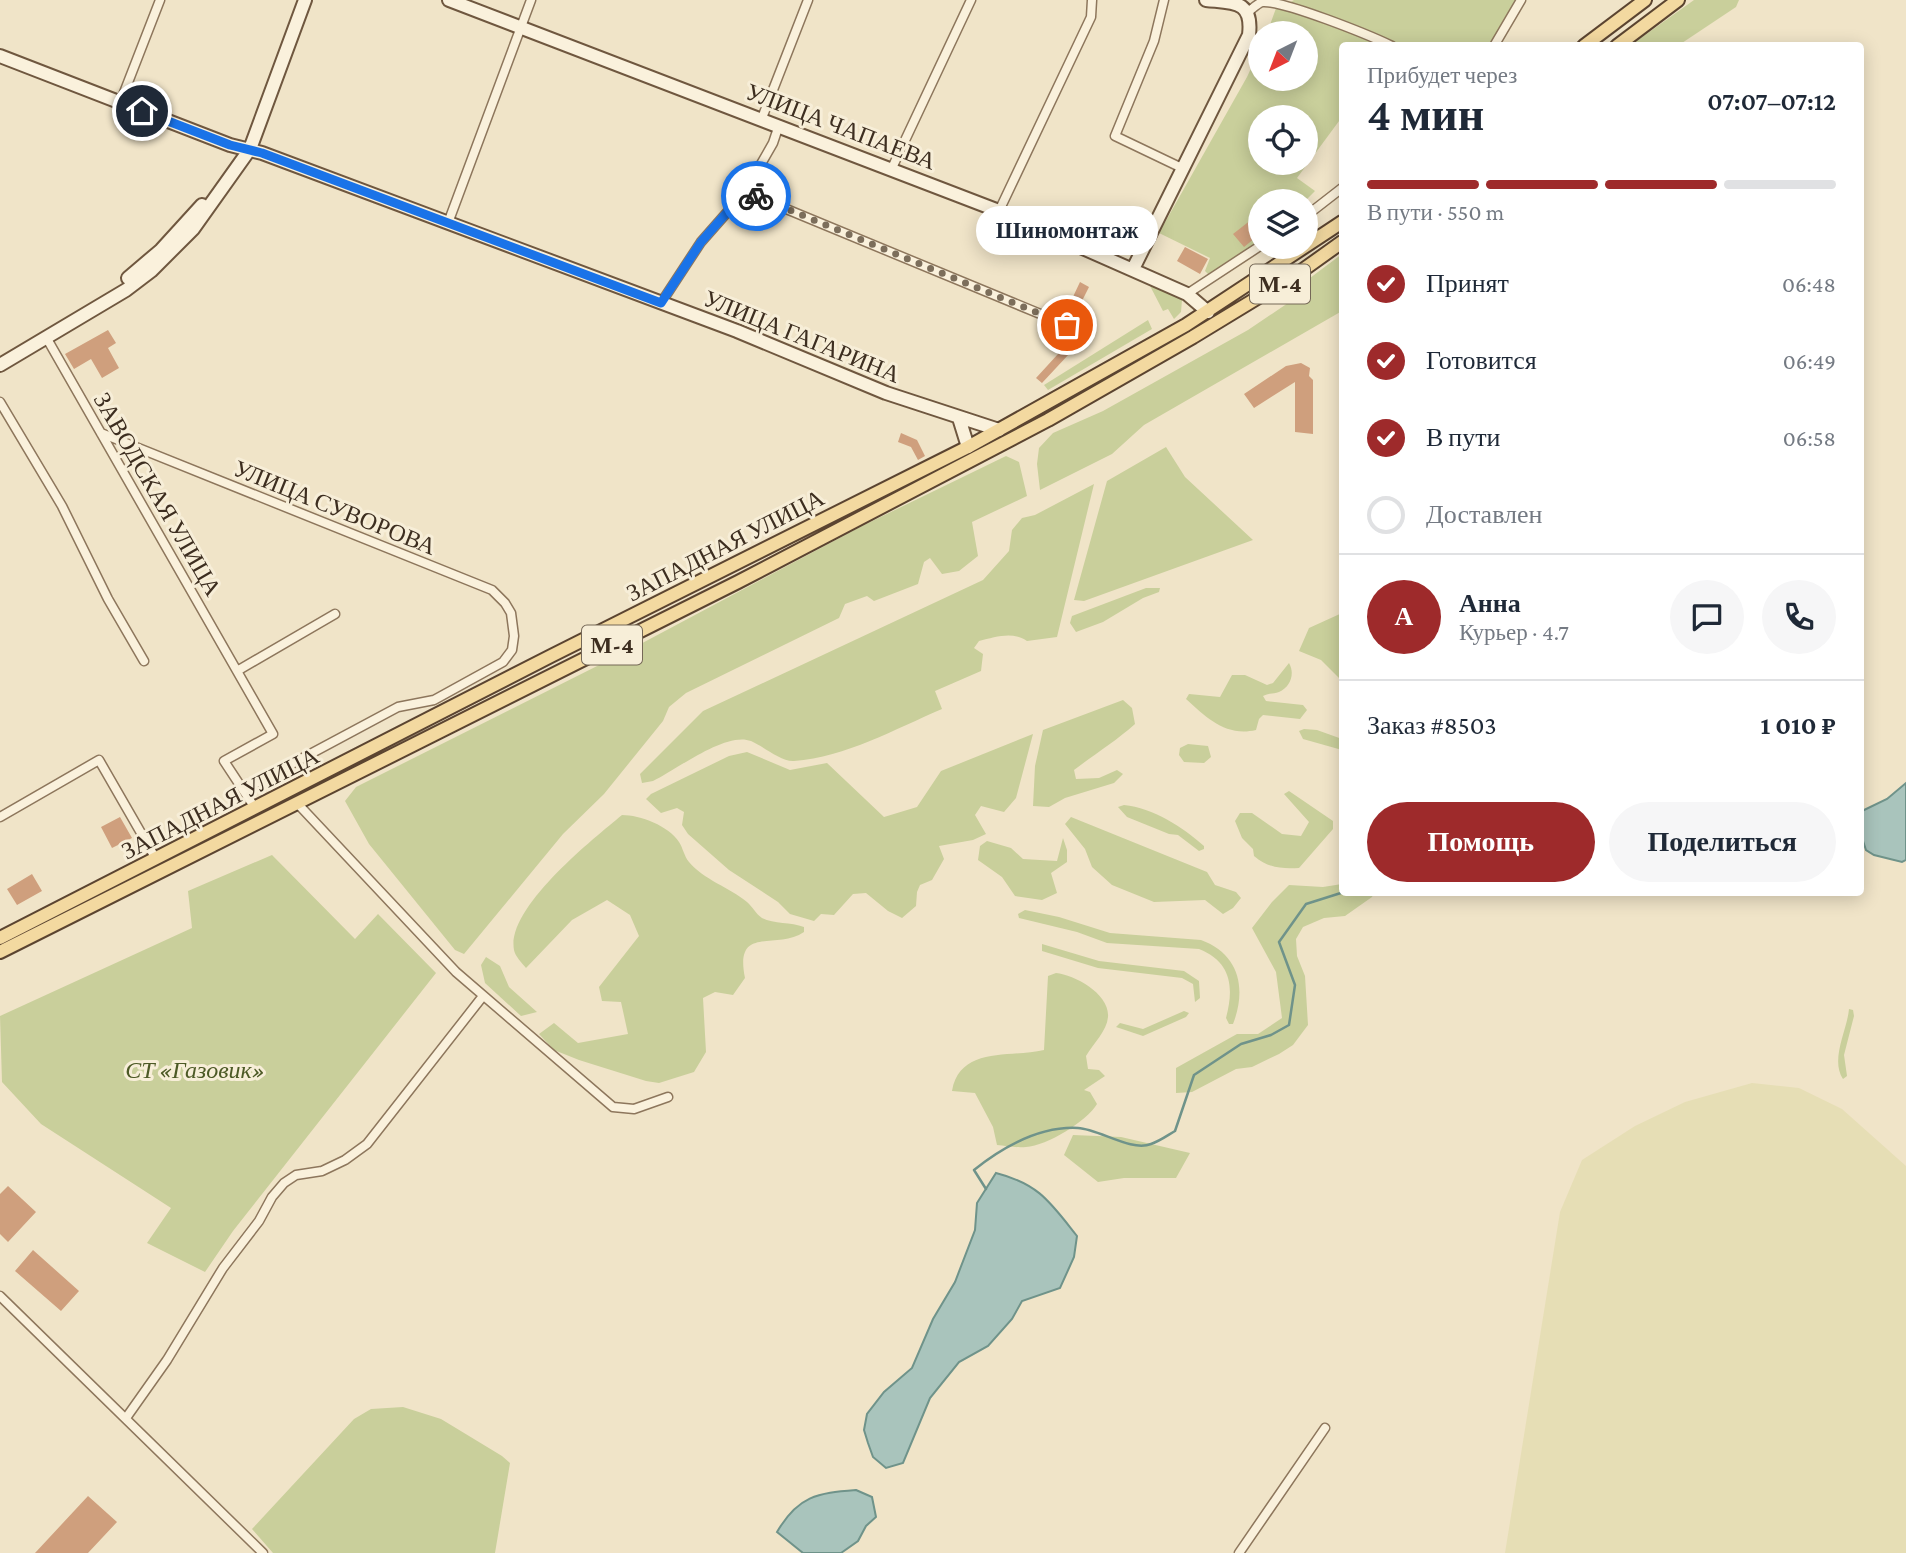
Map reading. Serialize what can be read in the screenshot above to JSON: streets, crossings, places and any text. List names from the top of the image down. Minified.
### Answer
{"streets":{"main road":["УЛИЦА ЧАПАЕВА","М-4","УЛИЦА ГАГАРИНА","ЗАПАДНАЯ УЛИЦА"],"street":["ЗАВОДСКАЯ УЛИЦА","УЛИЦА СУВОРОВА"]},"crossings":[["УЛИЦА ЧАПАЕВА","ЗАПАДНАЯ УЛИЦА"],["УЛИЦА ГАГАРИНА","ЗАПАДНАЯ УЛИЦА"],["ЗАВОДСКАЯ УЛИЦА","УЛИЦА СУВОРОВА"],["ЗАВОДСКАЯ УЛИЦА","ЗАПАДНАЯ УЛИЦА"],["УЛИЦА СУВОРОВА","ЗАПАДНАЯ УЛИЦА"]],"parks":["СТ «Газовик»"],"places":["Шиномонтаж"],"north":"bottom left","page":{"heading":["4 мин","Прибудет через","07:07–07:12"],"panel":["Анна","Курьер · 4.7","Заказ #8503","1 010 ₽"],"bar":"В пути · 550 m","bubble":"Шиномонтаж","list":[["Принят","06:48"],["Готовится","06:49"],["В пути","06:58"],"Доставлен"],"round":"А","buttons":["Помощь","Поделиться"]}}
